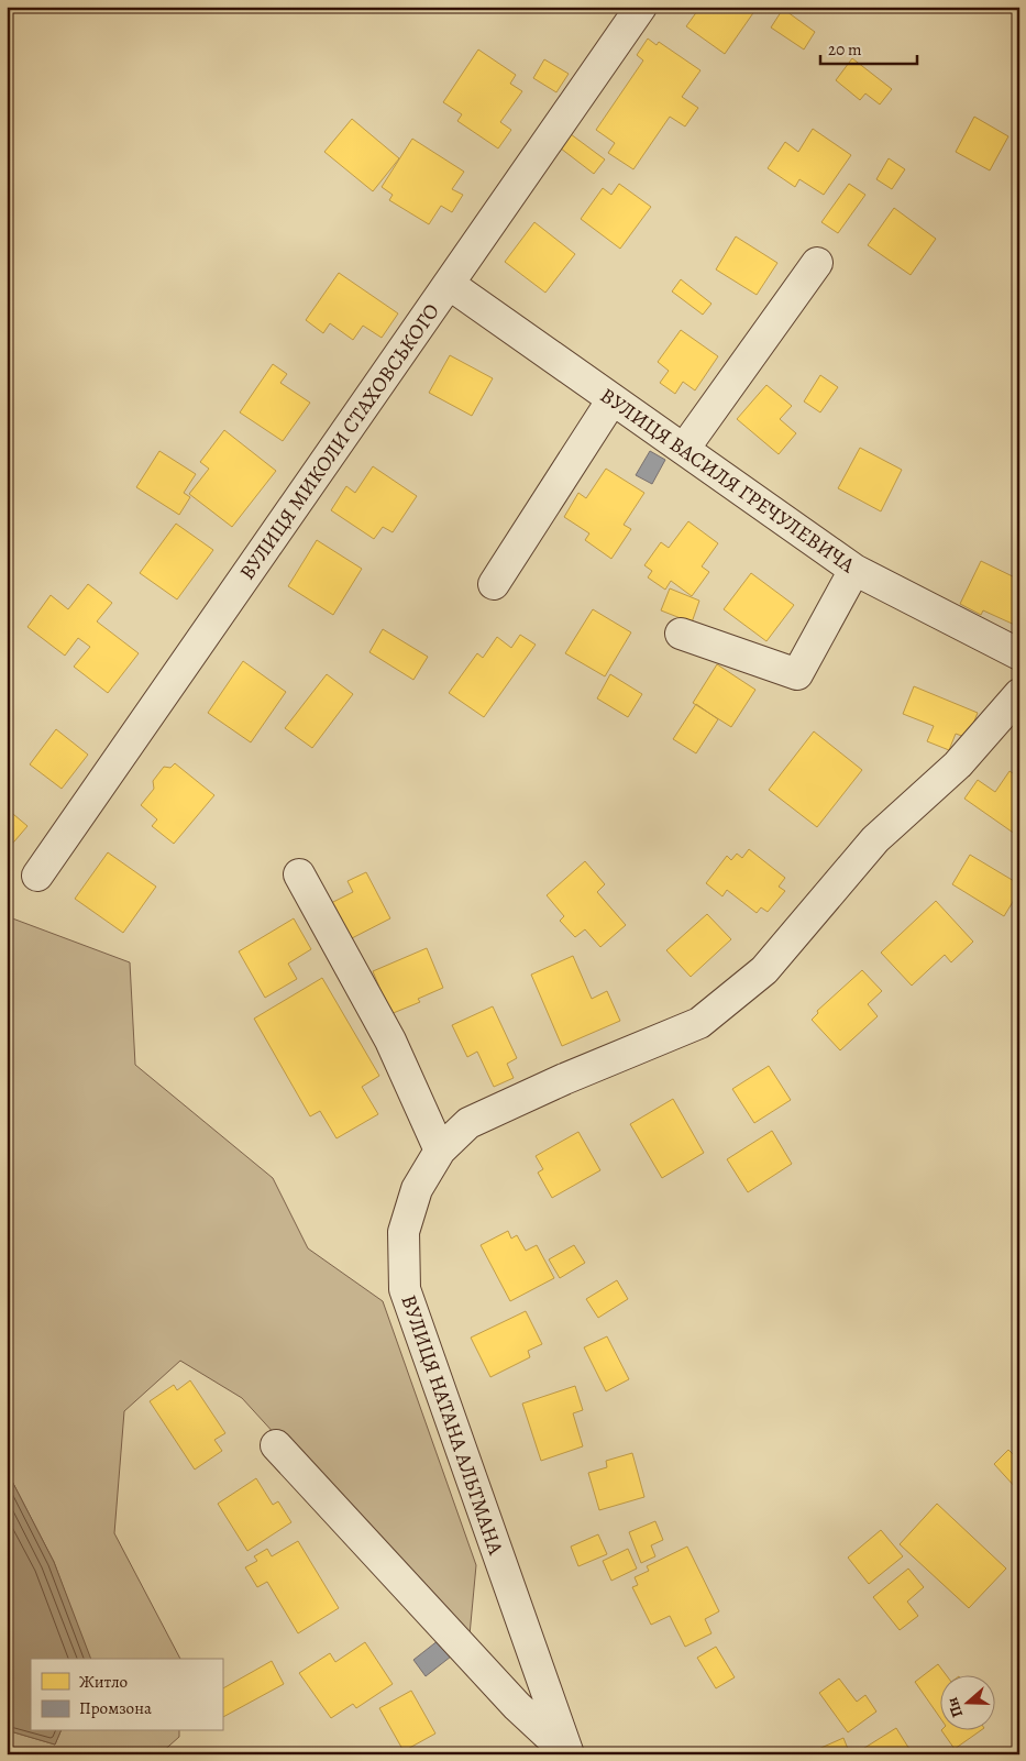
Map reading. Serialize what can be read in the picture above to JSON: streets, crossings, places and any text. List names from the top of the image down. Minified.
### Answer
{"streets":{"street":["ВУЛИЦЯ МИКОЛИ СТАХОВСЬКОГО","ВУЛИЦЯ ВАСИЛЯ ГРЕЧУЛЕВИЧА","ВУЛИЦЯ НАТАНА АЛЬТМАНА"]},"crossings":[["ВУЛИЦЯ МИКОЛИ СТАХОВСЬКОГО","ВУЛИЦЯ ВАСИЛЯ ГРЕЧУЛЕВИЧА"]],"legend":["Житло","Промзона"],"scale_bar":"20 m","north":"left"}
